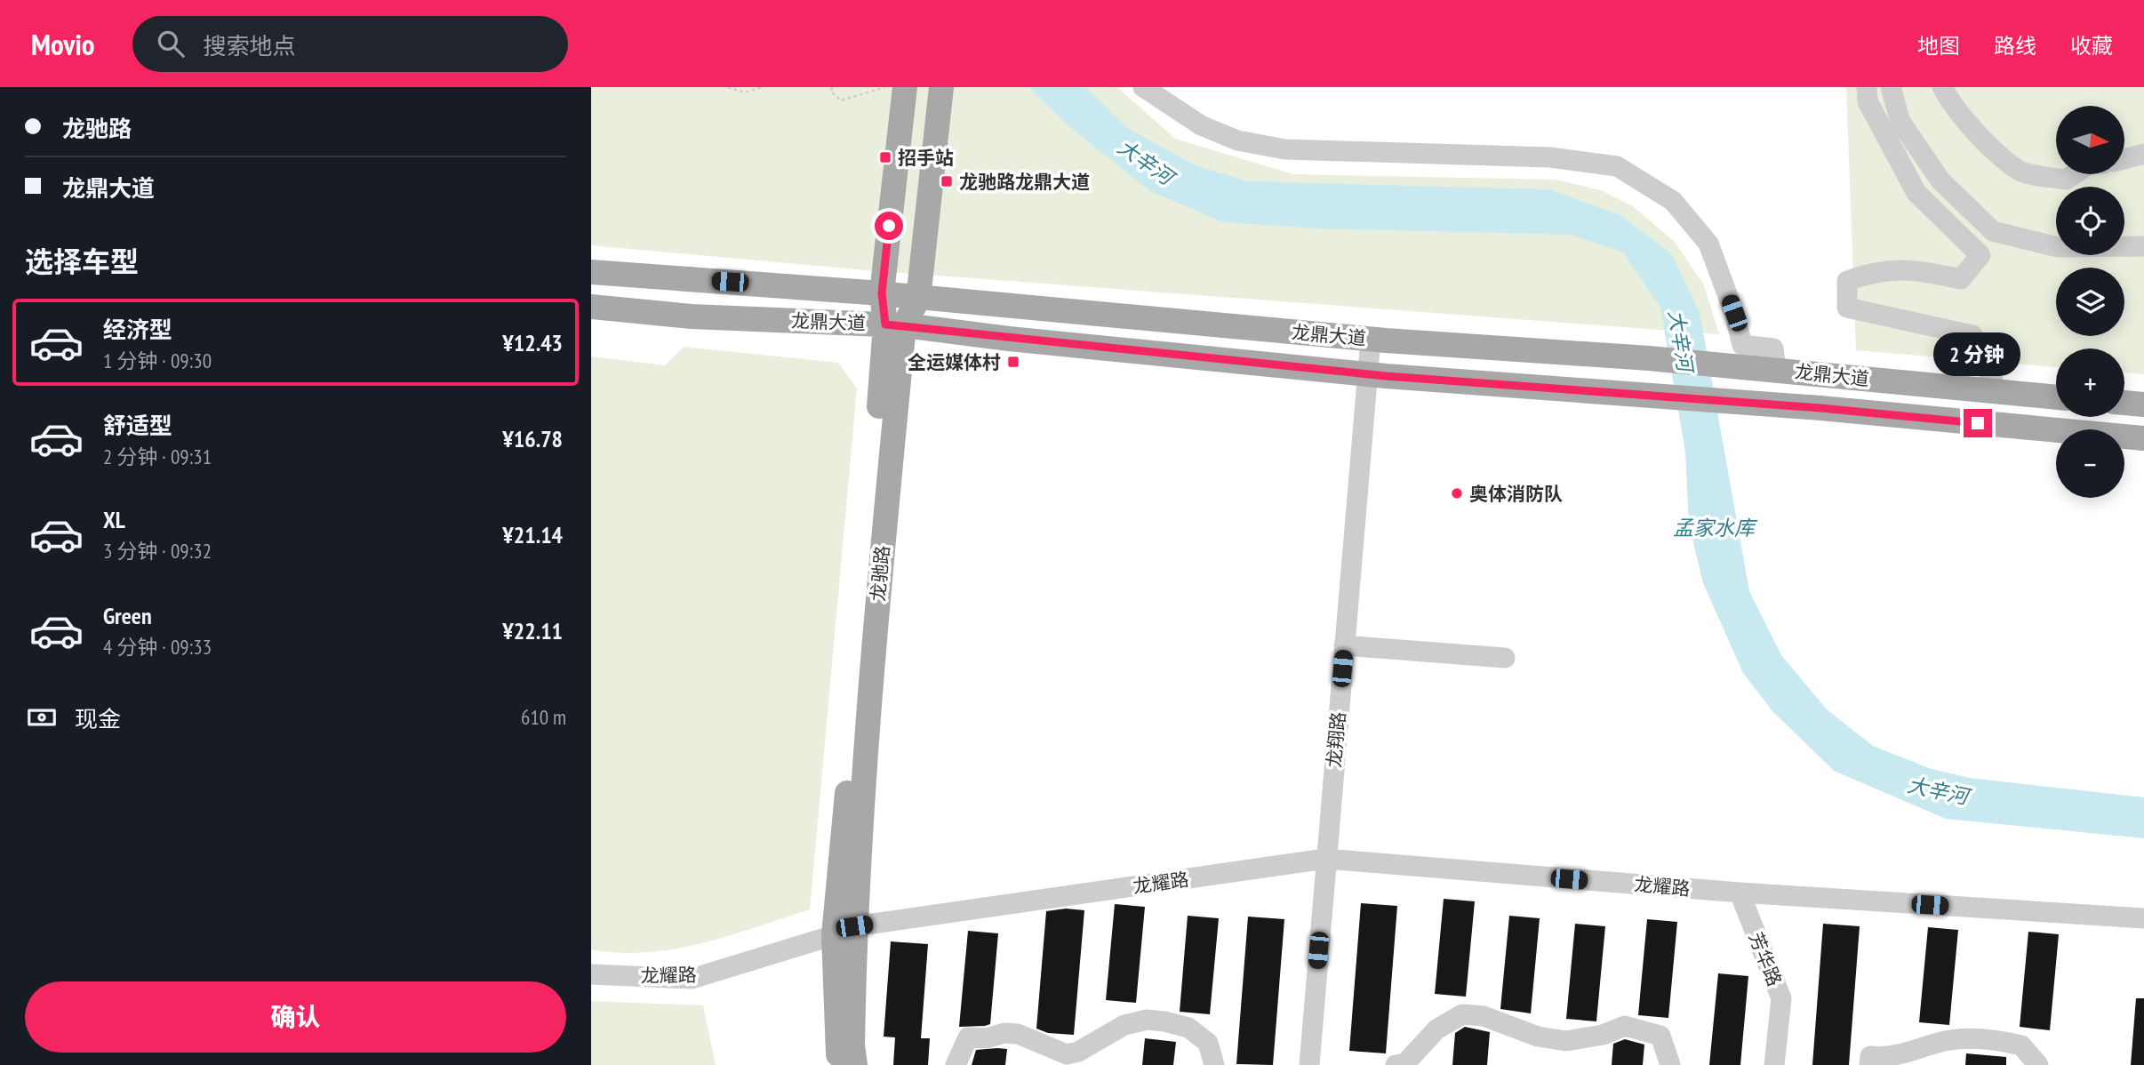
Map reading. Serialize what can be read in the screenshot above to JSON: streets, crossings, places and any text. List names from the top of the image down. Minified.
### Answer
{"streets":{"main road":["龙鼎大道","龙驰路"],"street":["龙翔路","龙耀路","芳华路"]},"crossings":[["龙鼎大道","龙驰路"],["龙鼎大道","龙翔路"],["龙驰路","龙耀路"],["龙翔路","龙耀路"],["龙耀路","芳华路"]],"water":["大辛河","孟家水库"],"places":{"transit":["招手站","龙驰路龙鼎大道","全运媒体村"],"other":["奥体消防队"]},"north":"right","page":{"header":"Movio","search":"搜索地点","nav":["地图","路线","收藏"],"banner":["龙驰路","龙鼎大道"],"map_buttons":["+","−"],"heading":"选择车型","list":[{"name":"经济型","note":"1 分钟 · 09:30","value":"¥12.43"},{"name":"舒适型","note":"2 分钟 · 09:31","value":"¥16.78"},{"name":"XL","note":"3 分钟 · 09:32","value":"¥21.14"},{"name":"Green","note":"4 分钟 · 09:33","value":"¥22.11"}],"bubble":"2 分钟","pay":["现金","610 m"],"buttons":"确认"}}
